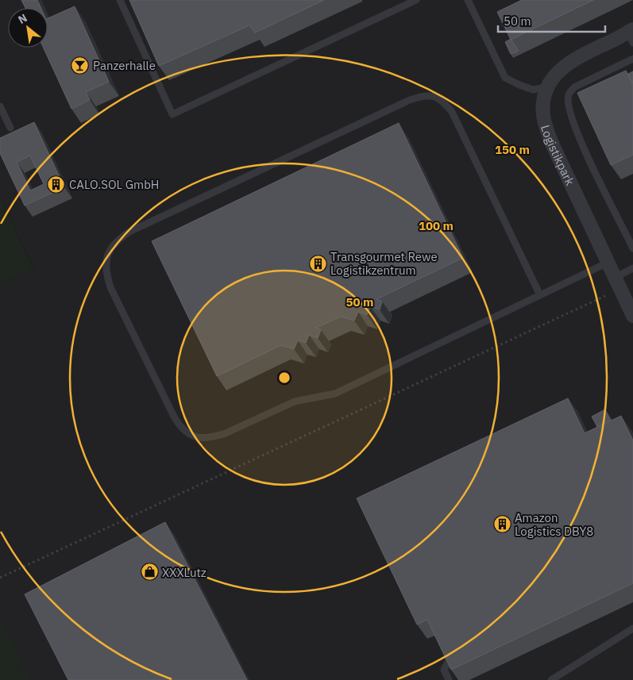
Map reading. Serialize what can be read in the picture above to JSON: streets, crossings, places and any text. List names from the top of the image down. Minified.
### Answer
{"streets":{"street":["Logistikpark"]},"places":{"bar":["Panzerhalle"],"building":["CALO.SOL GmbH","Transgourmet Rewe Logistikzentrum","Amazon Logistics DBY8"],"shop":["XXXLutz"]},"scale_bar":"50 m","north":"top left","rings":["150 m","100 m","50 m"]}
